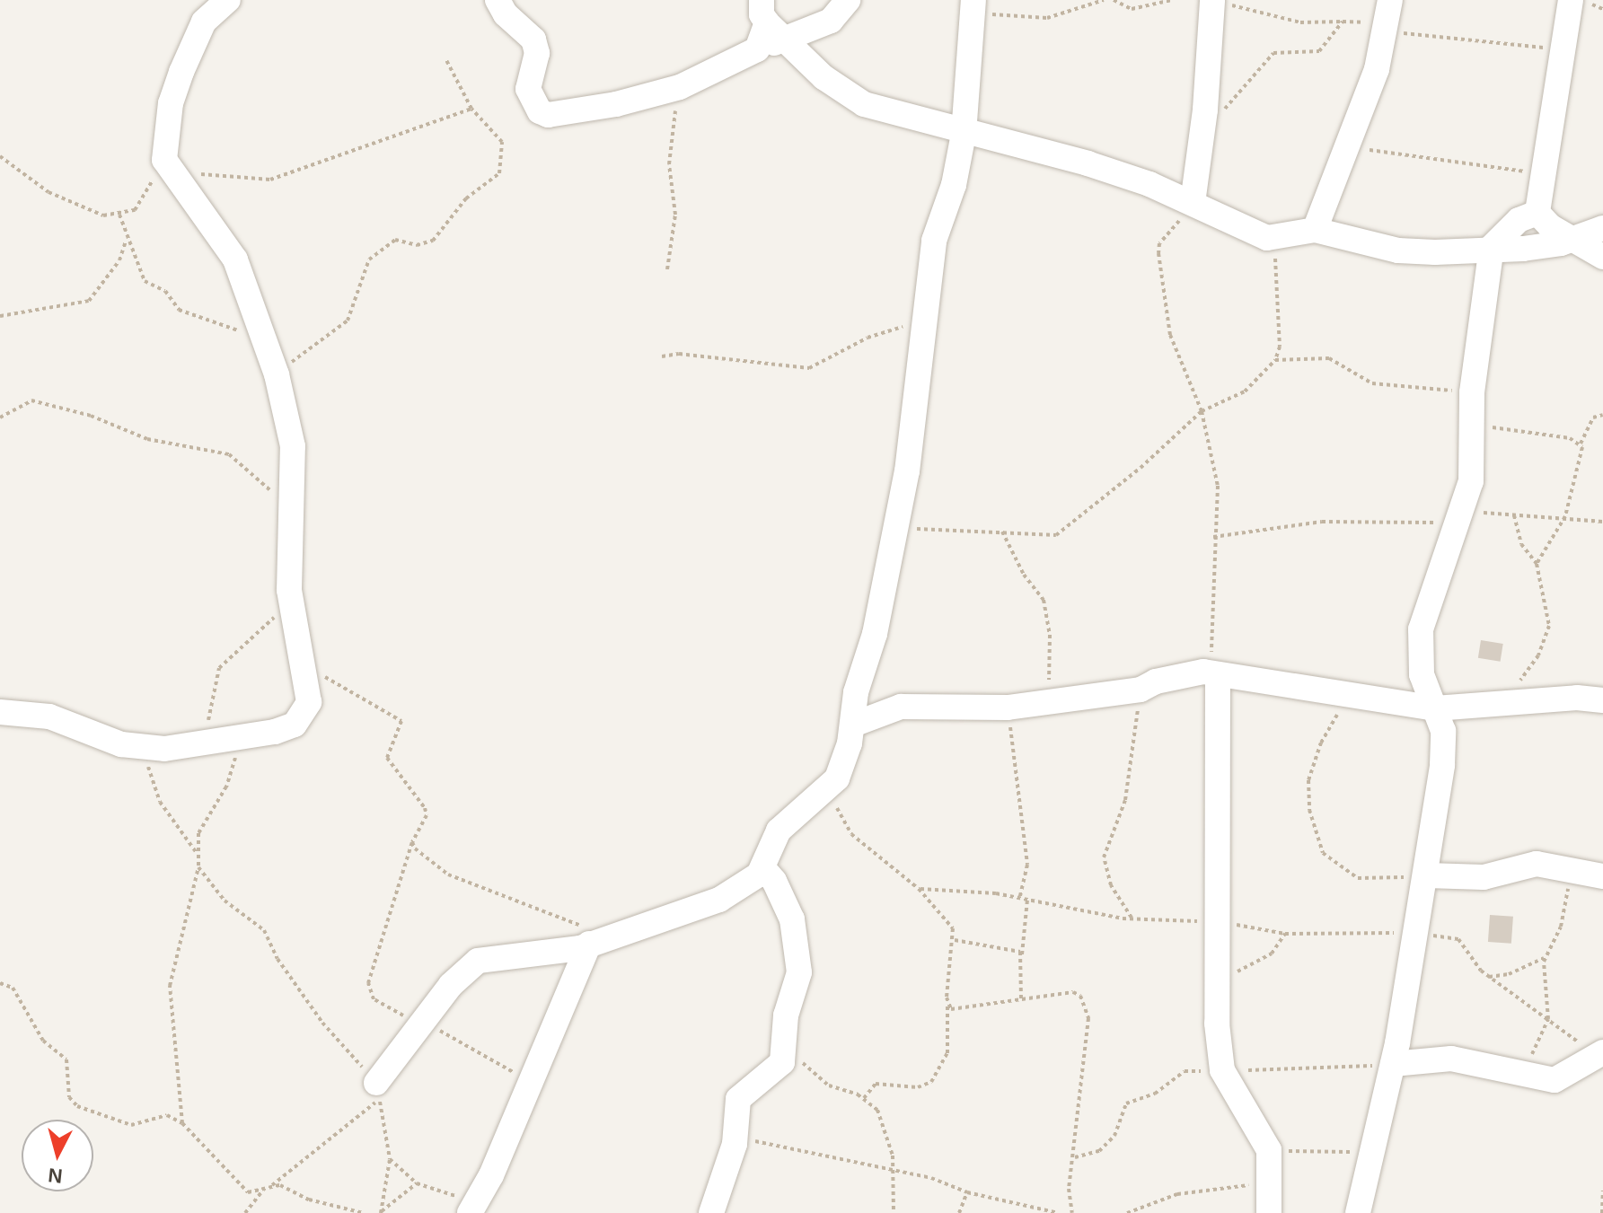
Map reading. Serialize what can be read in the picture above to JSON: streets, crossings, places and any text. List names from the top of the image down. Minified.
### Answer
{"north":"bottom"}
